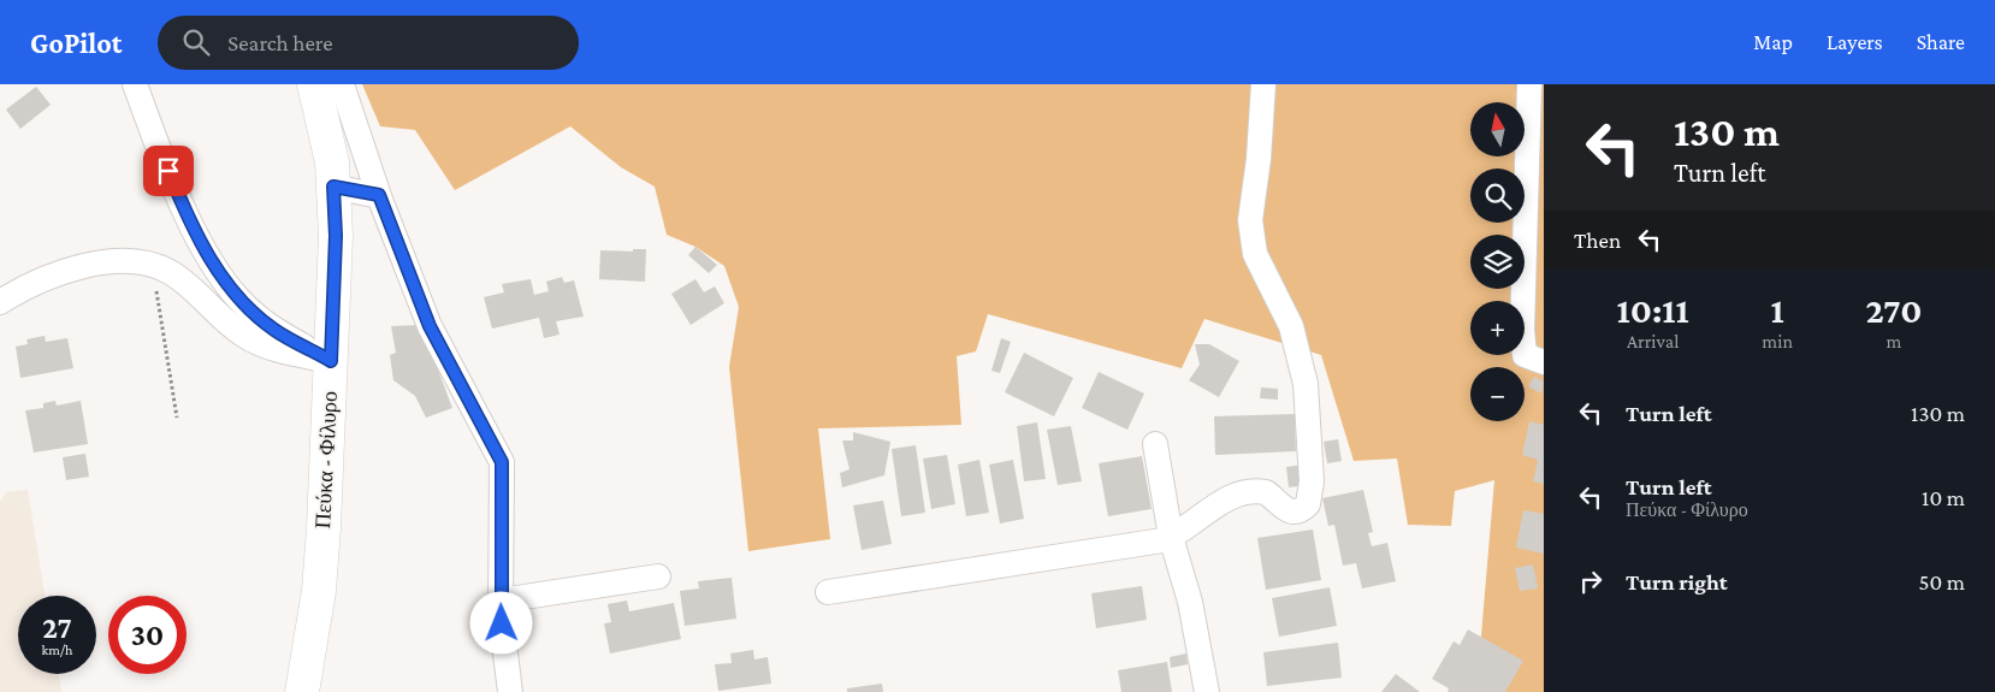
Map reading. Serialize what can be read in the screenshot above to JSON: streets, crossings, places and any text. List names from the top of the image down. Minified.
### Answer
{"streets":{"main road":["Πεύκα - Φίλυρο"]},"north":"top","page":{"header":"GoPilot","search":"Search here","nav":["Map","Layers","Share"],"turn":["130 m","Turn left"],"map_buttons":["+","−"],"then":"Then","eta":["10:11","Arrival","1","min","270","m"],"list":[{"name":"Turn left","value":"130 m"},{"name":"Turn left","note":"Πεύκα - Φίλυρο","value":"10 m"},{"name":"Turn right","value":"50 m"}],"speed":"27 km/h","limit":"30"}}
